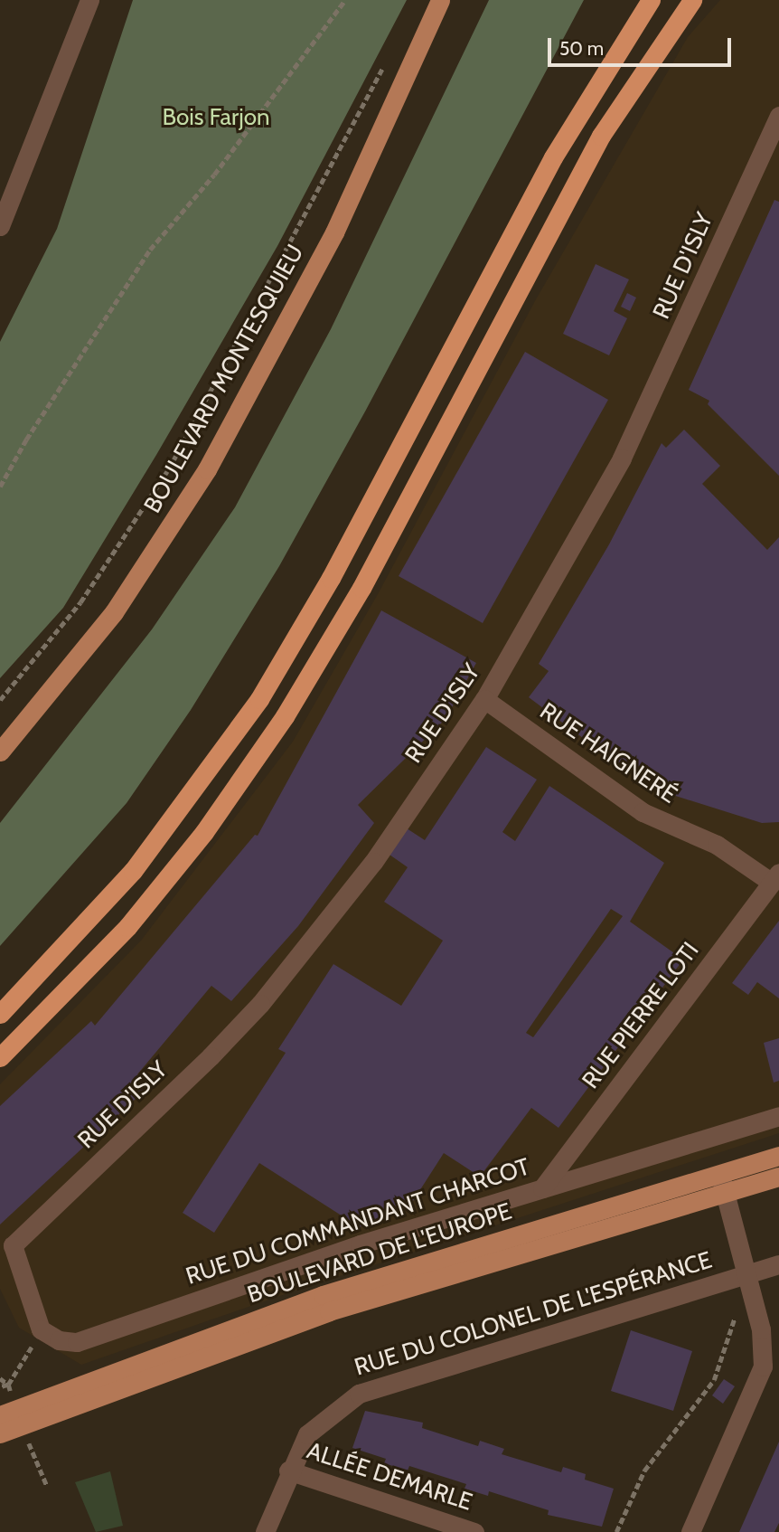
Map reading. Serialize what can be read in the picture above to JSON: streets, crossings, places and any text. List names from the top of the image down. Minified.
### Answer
{"streets":{"main road":["BOULEVARD MONTESQUIEU","BOULEVARD DE L'EUROPE"],"street":["RUE D'ISLY","RUE HAIGNERÉ","RUE PIERRE LOTI","RUE DU COMMANDANT CHARCOT","RUE DU COLONEL DE L'ESPÉRANCE","ALLÉE DEMARLE"]},"crossings":[["RUE D'ISLY","RUE HAIGNERÉ"],["RUE D'ISLY","RUE DU COMMANDANT CHARCOT"],["RUE HAIGNERÉ","RUE PIERRE LOTI"],["RUE PIERRE LOTI","RUE DU COMMANDANT CHARCOT"],["RUE DU COLONEL DE L'ESPÉRANCE","ALLÉE DEMARLE"]],"parks":["Bois Farjon"],"scale_bar":"50 m"}
